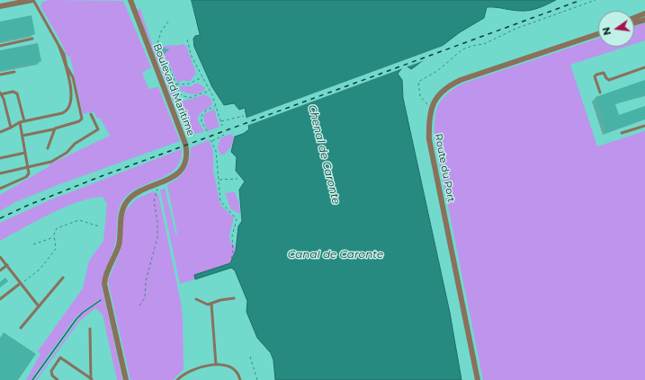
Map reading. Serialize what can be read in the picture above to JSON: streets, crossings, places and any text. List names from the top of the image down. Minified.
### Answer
{"streets":{"street":["Boulevard Maritime","Route du Port"]},"water":["Chenal de Caronte","Canal de Caronte"],"north":"left"}
